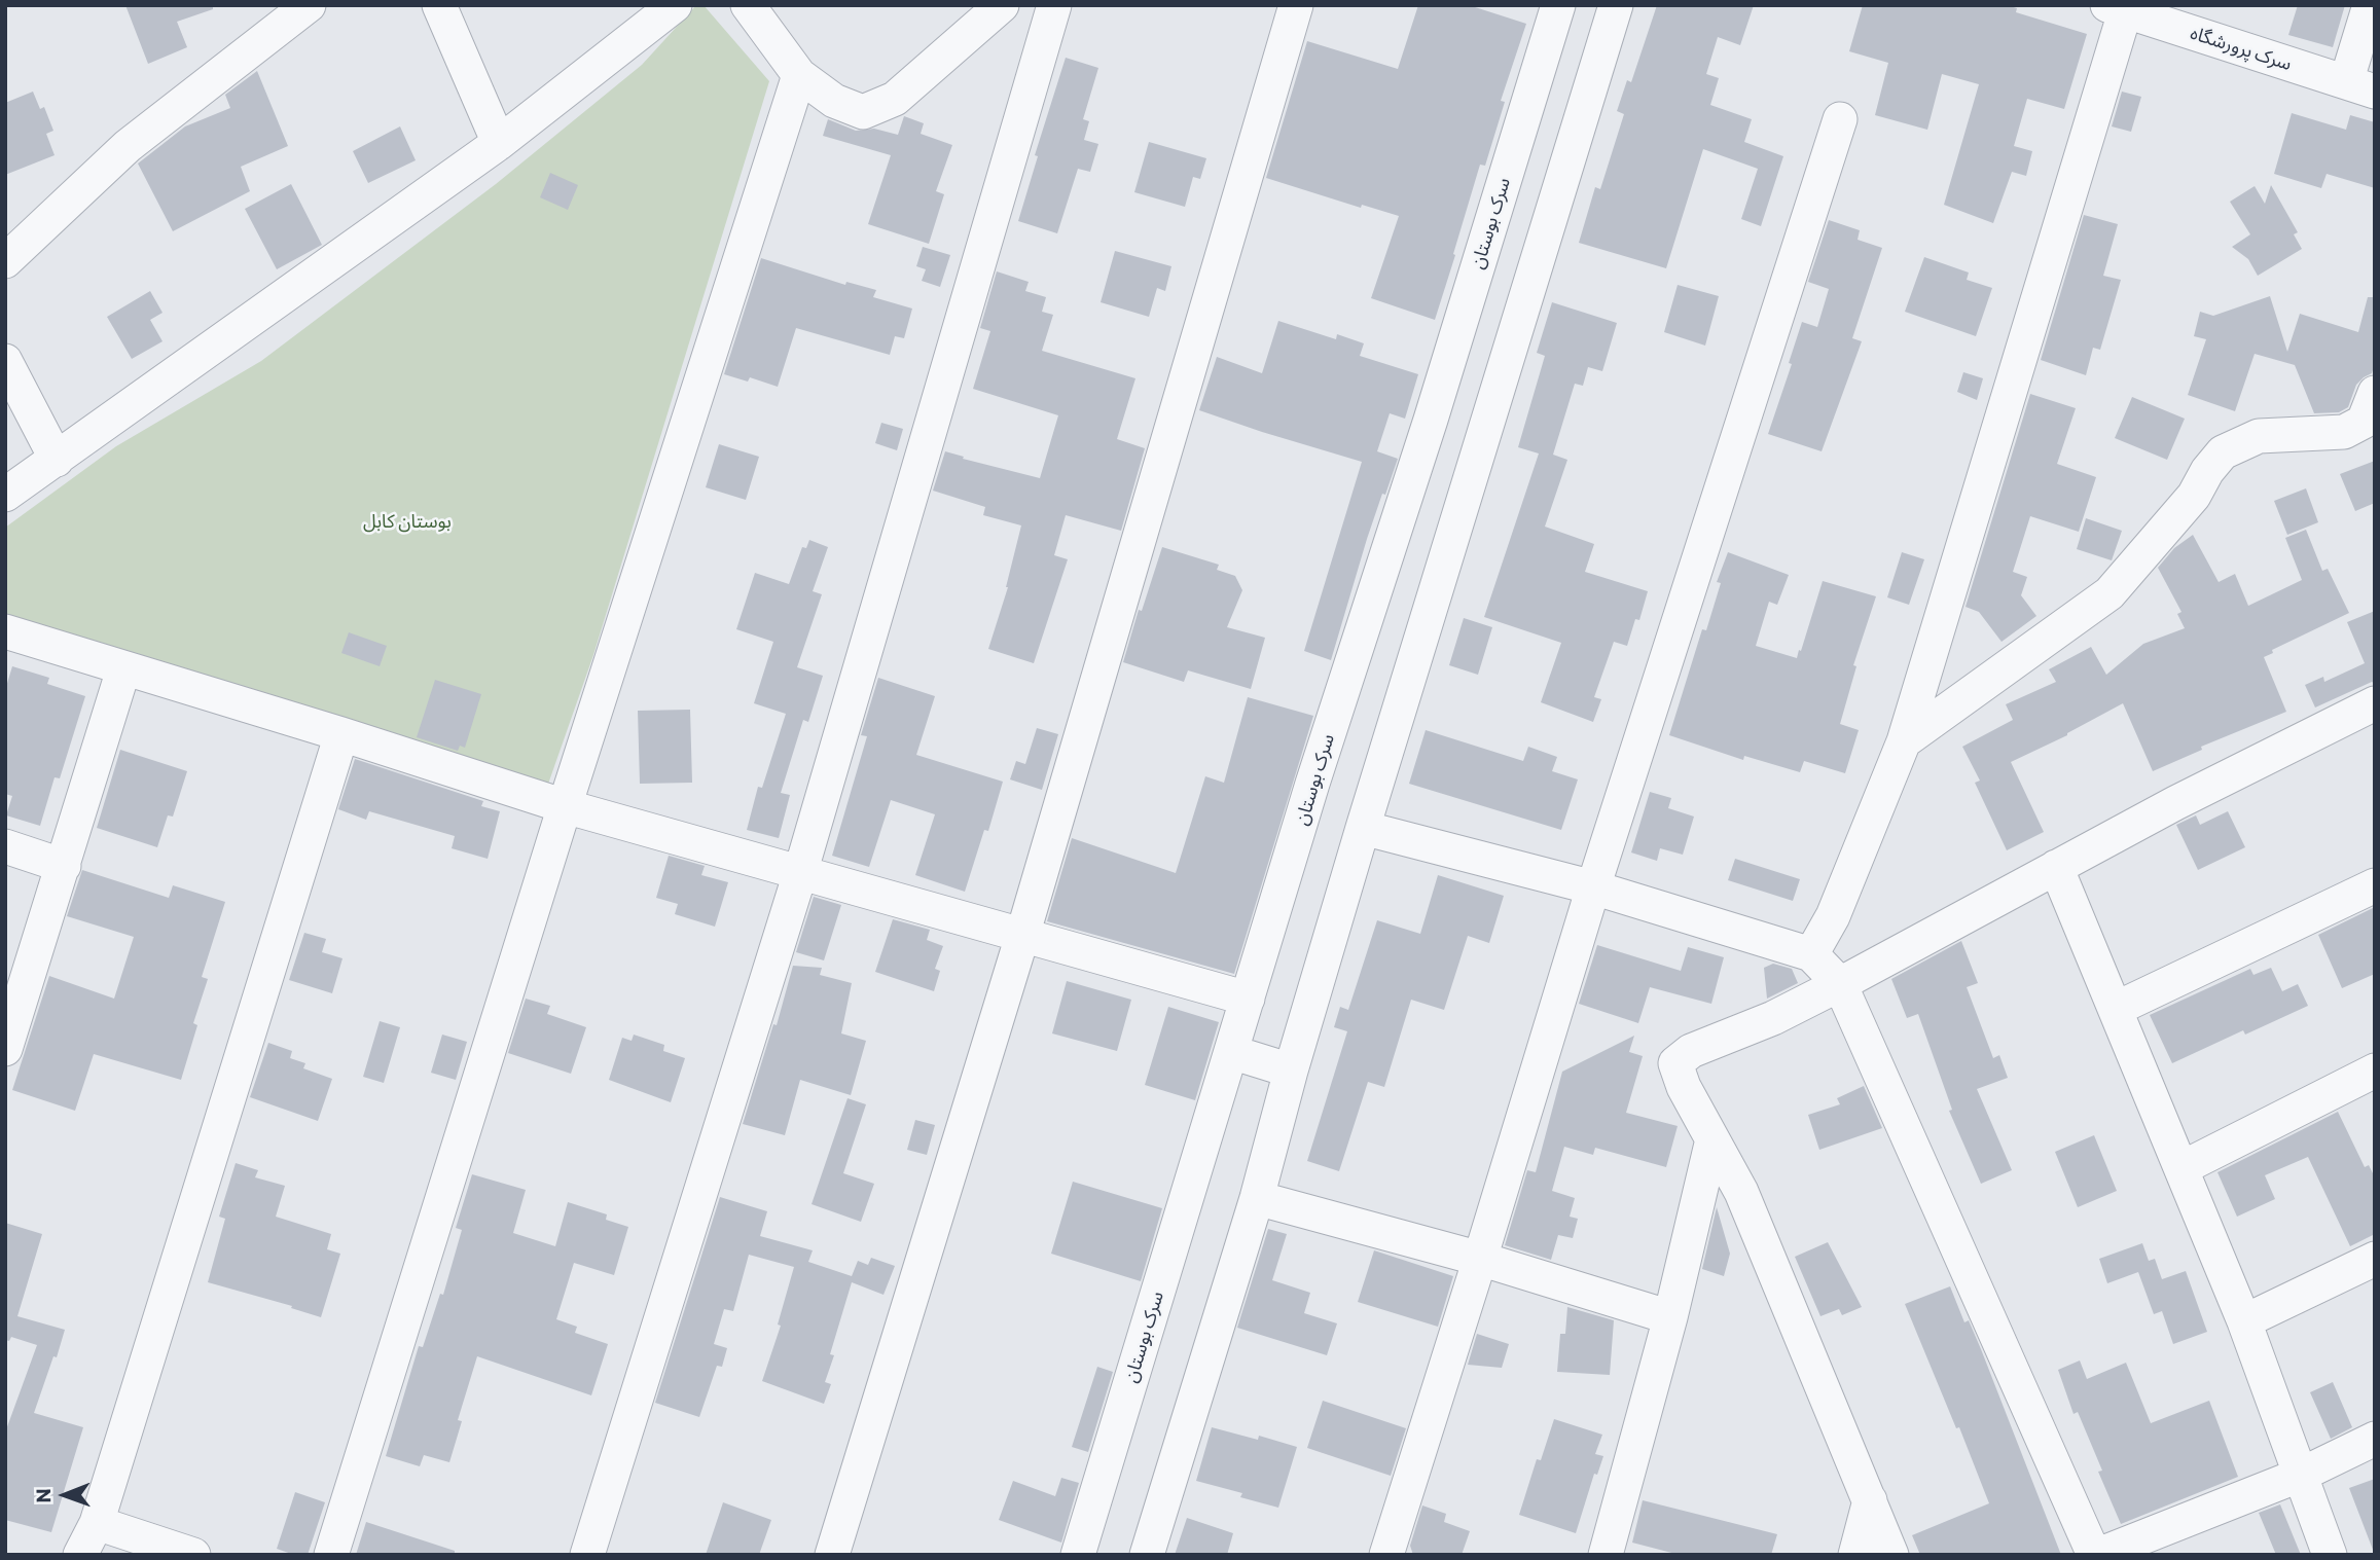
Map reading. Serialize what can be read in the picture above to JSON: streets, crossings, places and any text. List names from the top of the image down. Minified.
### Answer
{"streets":{"street":["سرک پرورشگاه","سرک بوستان"]},"parks":["بوستان کابل"],"north":"left"}
